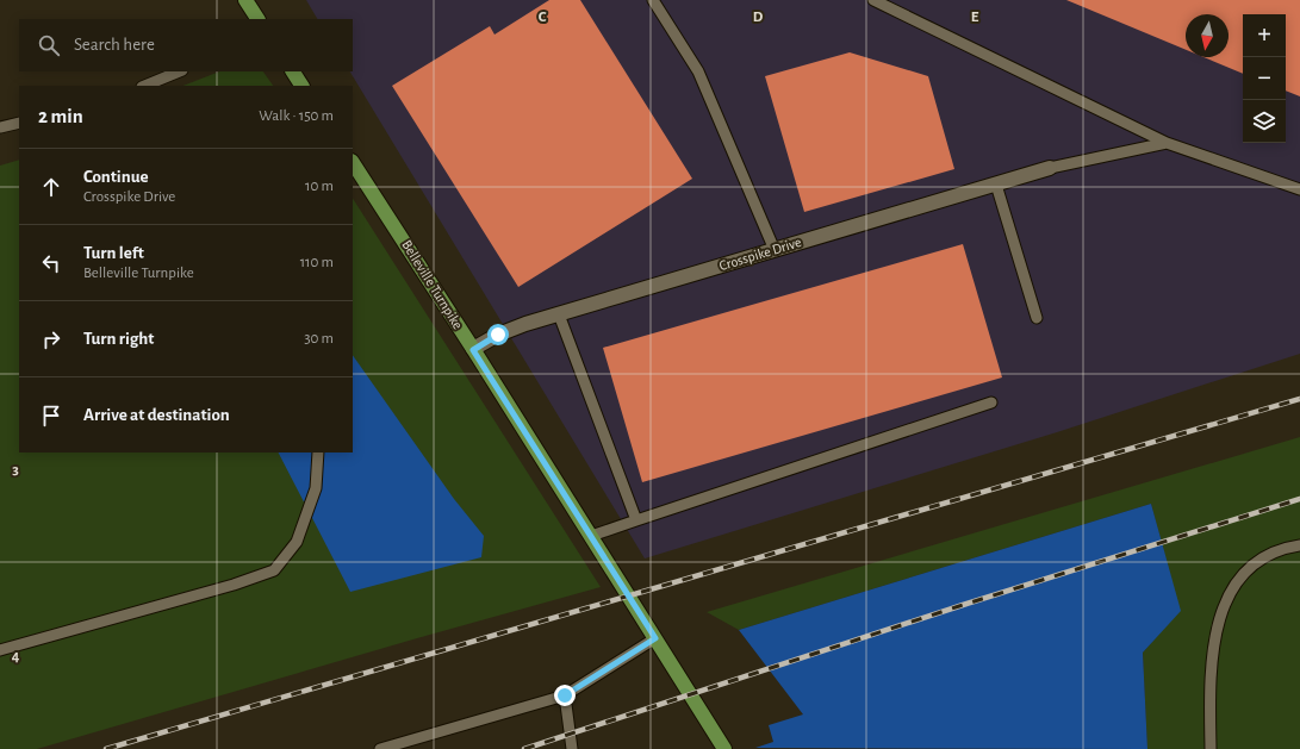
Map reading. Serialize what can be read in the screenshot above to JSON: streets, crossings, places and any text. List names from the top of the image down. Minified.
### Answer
{"streets":{"main road":["Belleville Turnpike"],"street":["Crosspike Drive"]},"crossings":[["Crosspike Drive","Belleville Turnpike"]],"north":"bottom","page":{"map_buttons":["+","−"],"search":"Search here","heading":["2 min","Walk · 150 m"],"list":[["Continue","Crosspike Drive","10 m"],["Turn left","Belleville Turnpike","110 m"],["Turn right","30 m"],"Arrive at destination"]},"grid":{"columns":["C","D","E"],"rows":["3","4"]}}
